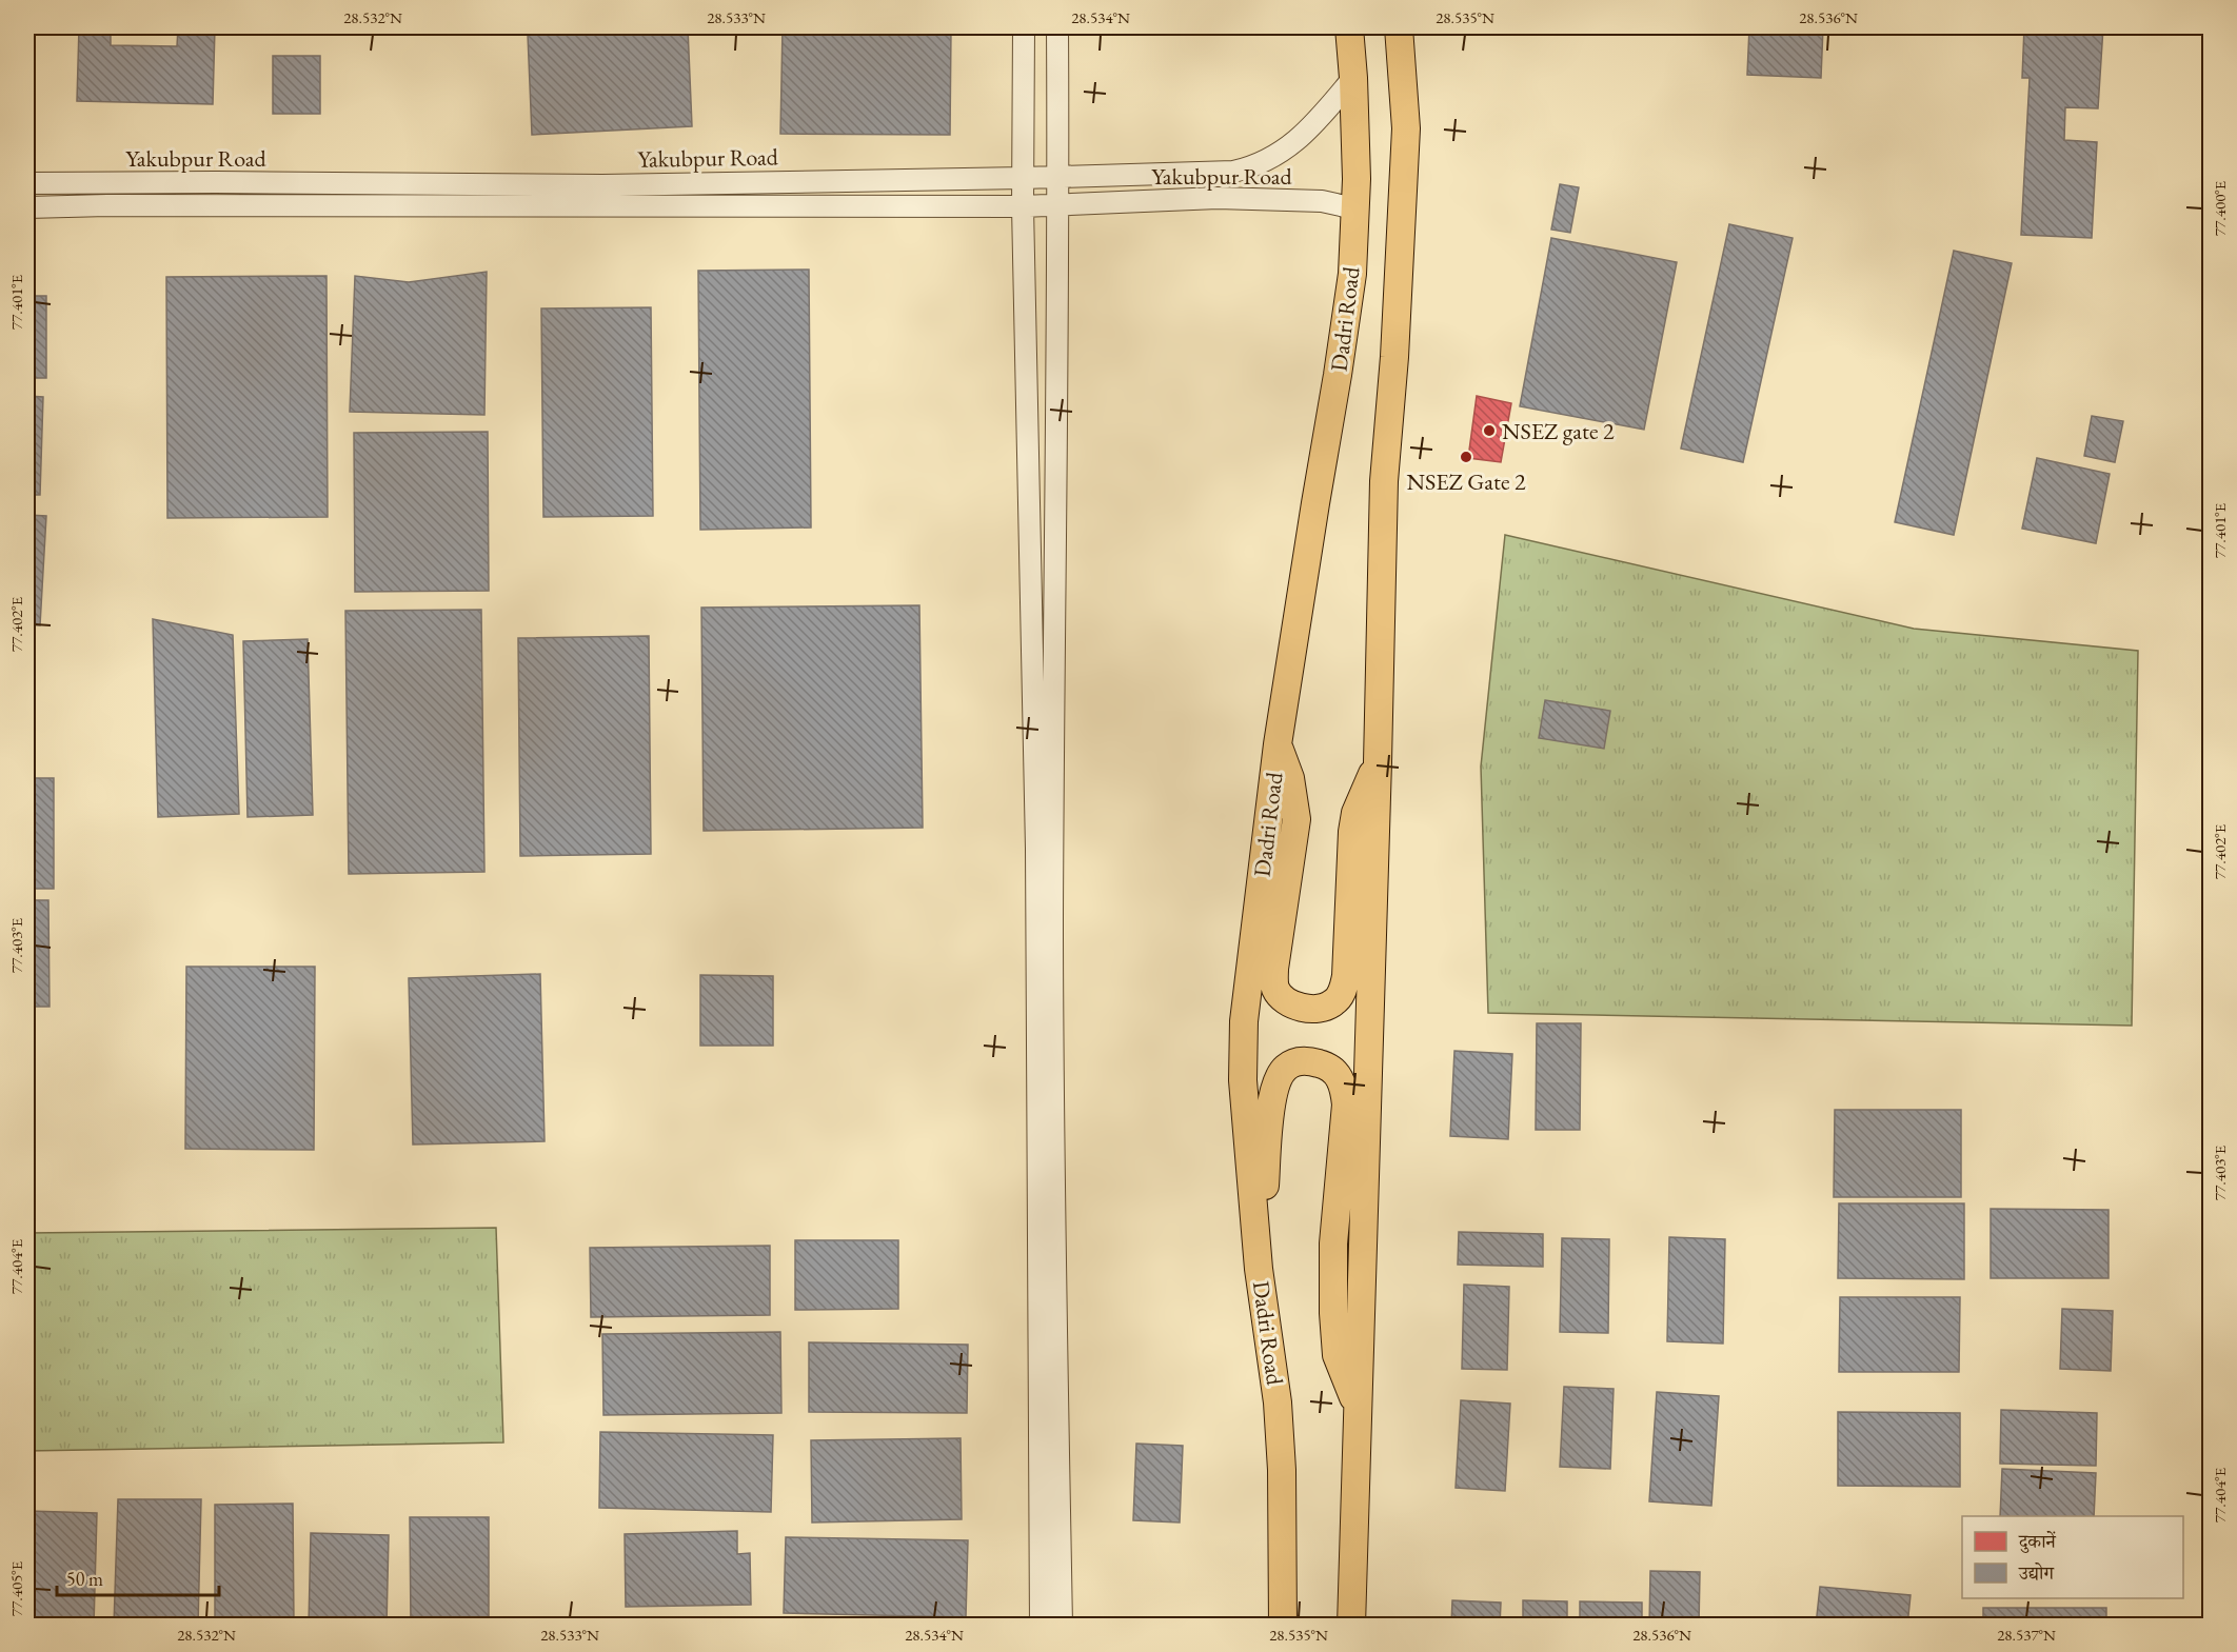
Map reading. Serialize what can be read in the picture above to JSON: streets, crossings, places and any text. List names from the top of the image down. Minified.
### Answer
{"streets":{"main road":["Dadri Road"],"street":["Yakubpur Road"]},"crossings":[["Yakubpur Road","Dadri Road"]],"places":["NSEZ gate 2","NSEZ Gate 2"],"legend":["दुकानें","उद्योग"],"scale_bar":"50 m","coordinates":["28.532°N","28.533°N","28.534°N","28.535°N","28.536°N","77.400°E","77.401°E","77.402°E","77.403°E","77.404°E","77.405°E","28.537°N"]}
